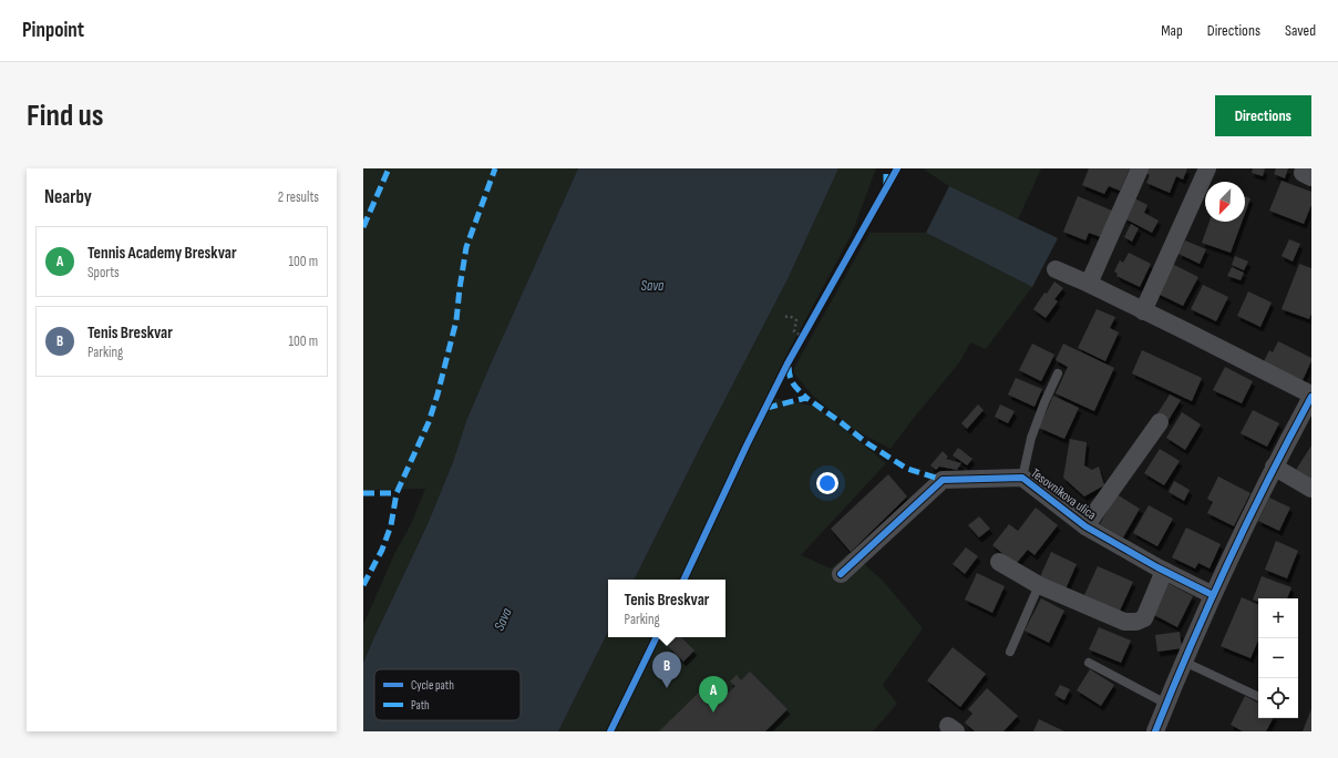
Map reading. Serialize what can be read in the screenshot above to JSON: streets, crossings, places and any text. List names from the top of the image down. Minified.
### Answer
{"streets":{"street":["Tesovnikova ulica"]},"water":["Sava"],"legend":["Cycle path","Path"],"north":"bottom left","page":{"header":"Pinpoint","nav":["Map","Directions","Saved"],"buttons":"Directions","title":"Find us","heading":["Nearby","2 results"],"list":[{"mark":"A","name":"Tennis Academy Breskvar","note":"Sports","value":"100 m"},{"mark":"B","name":"Tenis Breskvar","note":"Parking","value":"100 m"}],"popup":["Tenis Breskvar","Parking"],"map_buttons":["+","−"],"pins":["B","A"]}}
